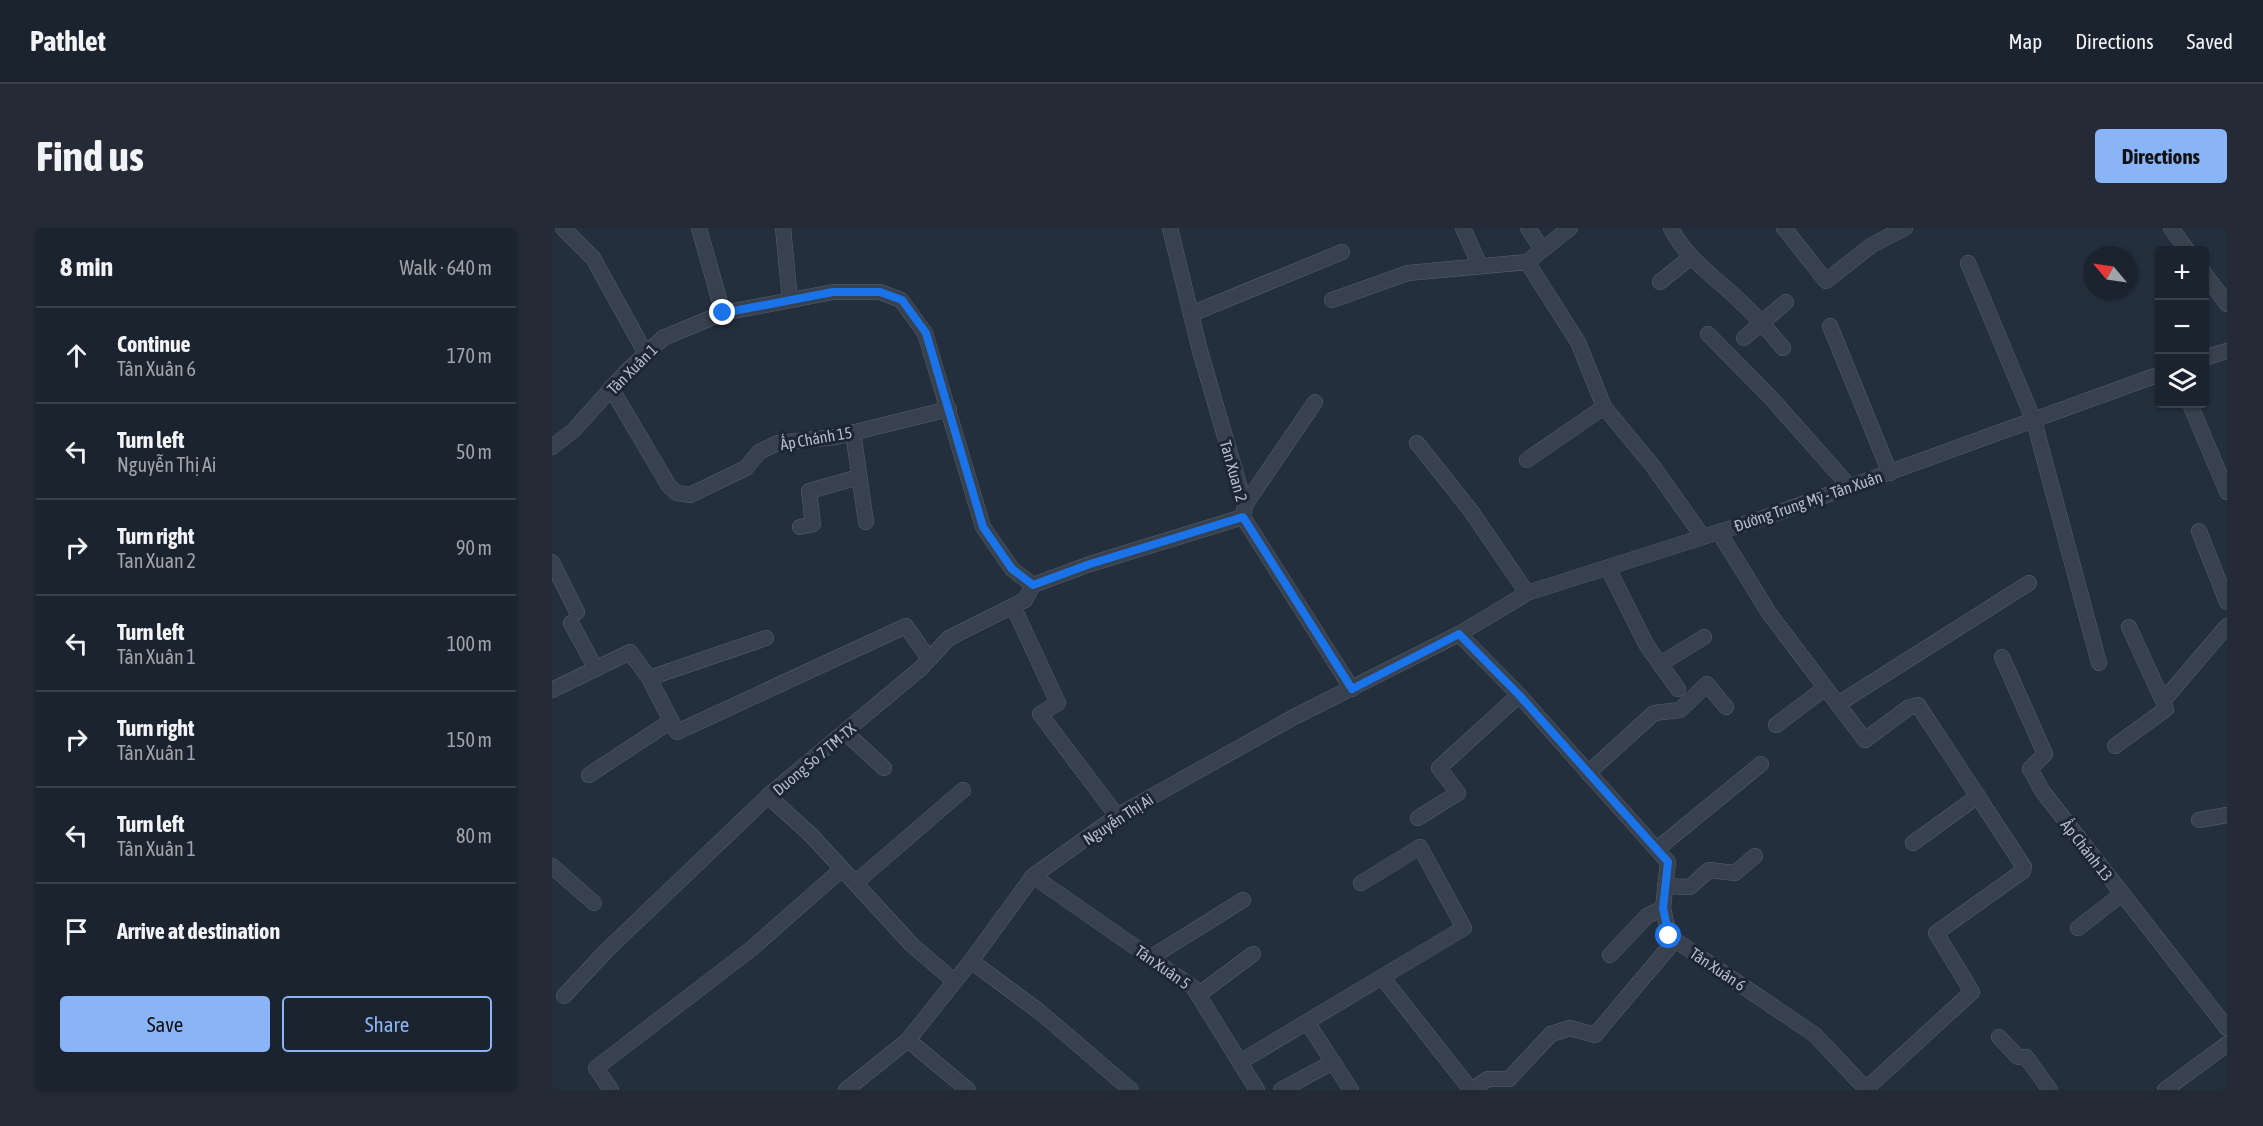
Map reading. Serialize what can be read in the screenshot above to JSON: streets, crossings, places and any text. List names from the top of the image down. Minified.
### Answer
{"streets":{"street":["Tân Xuân 1","Ấp Chánh 15","Tan Xuan 2","Đường Trung Mỹ - Tân Xuân","Duong So 7 TM-TX","Nguyễn Thị Ai","Ấp Chánh 13","Tân Xuân 5","Tân Xuân 6"]},"crossings":[["Tân Xuân 1","Ấp Chánh 15"],["Tân Xuân 1","Duong So 7 TM-TX"],["Tan Xuan 2","Nguyễn Thị Ai"],["Đường Trung Mỹ - Tân Xuân","Nguyễn Thị Ai"],["Đường Trung Mỹ - Tân Xuân","Tân Xuân 6"],["Duong So 7 TM-TX","Nguyễn Thị Ai"],["Nguyễn Thị Ai","Tân Xuân 5"],["Nguyễn Thị Ai","Tân Xuân 6"]],"north":"top left","page":{"header":"Pathlet","nav":["Map","Directions","Saved"],"buttons":["Directions",["Save","Share"]],"title":"Find us","heading":["8 min","Walk · 640 m"],"map_buttons":["+","−"],"list":[["Continue","Tân Xuân 6","170 m"],["Turn left","Nguyễn Thị Ai","50 m"],["Turn right","Tan Xuan 2","90 m"],["Turn left","Tân Xuân 1","100 m"],["Turn right","Tân Xuân 1","150 m"],["Turn left","Tân Xuân 1","80 m"],"Arrive at destination"]}}
